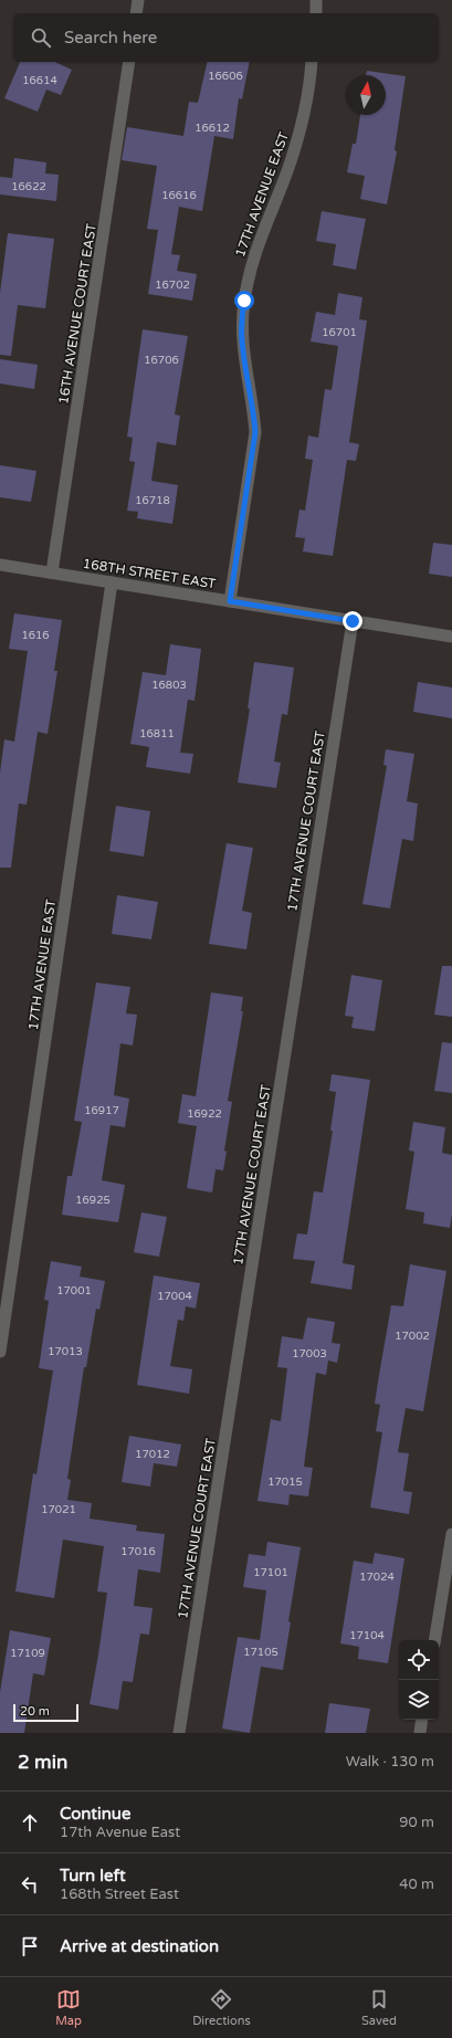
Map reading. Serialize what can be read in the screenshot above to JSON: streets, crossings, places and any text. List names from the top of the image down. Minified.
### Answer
{"streets":{"street":["17TH AVENUE EAST","16TH AVENUE COURT EAST","168TH STREET EAST","17TH AVENUE COURT EAST"]},"crossings":[["17TH AVENUE EAST","168TH STREET EAST"],["16TH AVENUE COURT EAST","168TH STREET EAST"],["168TH STREET EAST","17TH AVENUE COURT EAST"]],"house_numbers":["16606","16614","16612","16622","16616","16702","16701","16706","16718","1616","16803","16811","16917","16922","16925","17001","17004","17002","17013","17003","17012","17015","17021","17016","17101","17024","17104","17105","17109"],"scale_bar":"20 m","north":"top","page":{"search":"Search here","scale":"20 m","heading":["2 min","Walk · 130 m"],"list":[["Continue","17th Avenue East","90 m"],["Turn left","168th Street East","40 m"],"Arrive at destination"],"nav":["Map","Directions","Saved"]}}
